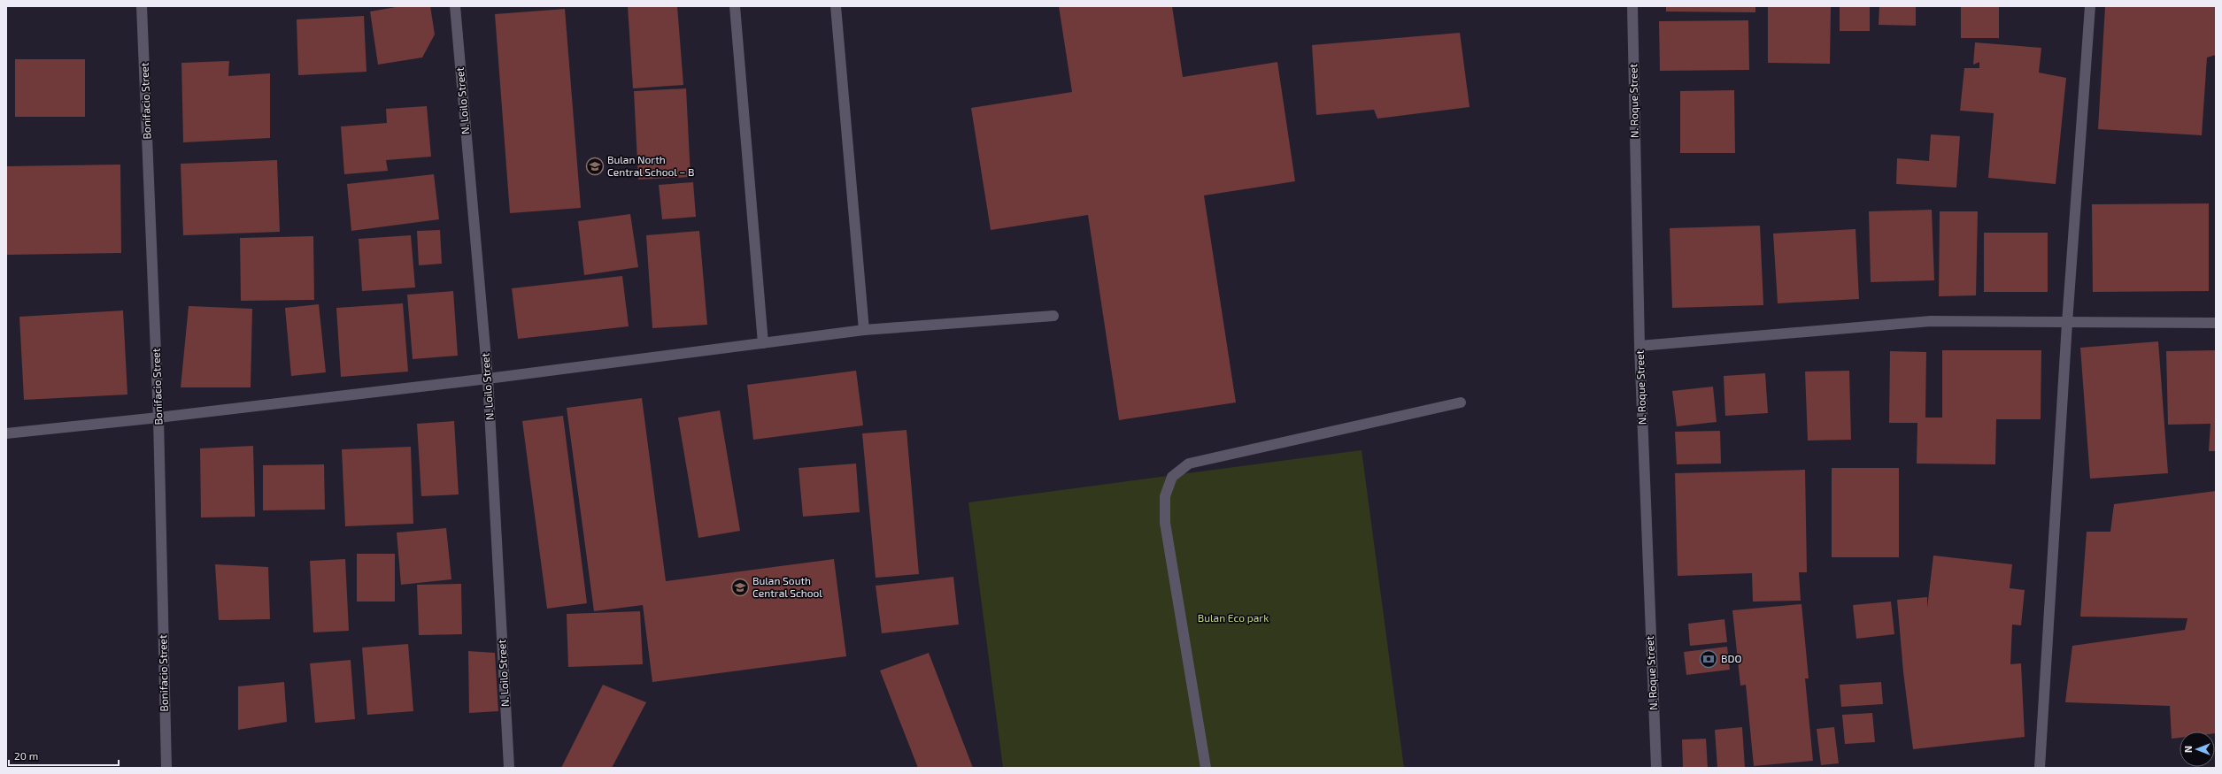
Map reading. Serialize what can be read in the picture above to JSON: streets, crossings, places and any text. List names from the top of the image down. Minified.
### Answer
{"streets":{"street":["Bonifacio Street","N. Loilo Street","N. Roque Street"]},"parks":["Bulan Eco park"],"places":{"school or university":["Bulan North Central School – B","Bulan South Central School"],"bank":["BDO"]},"scale_bar":"20 m","north":"left"}
